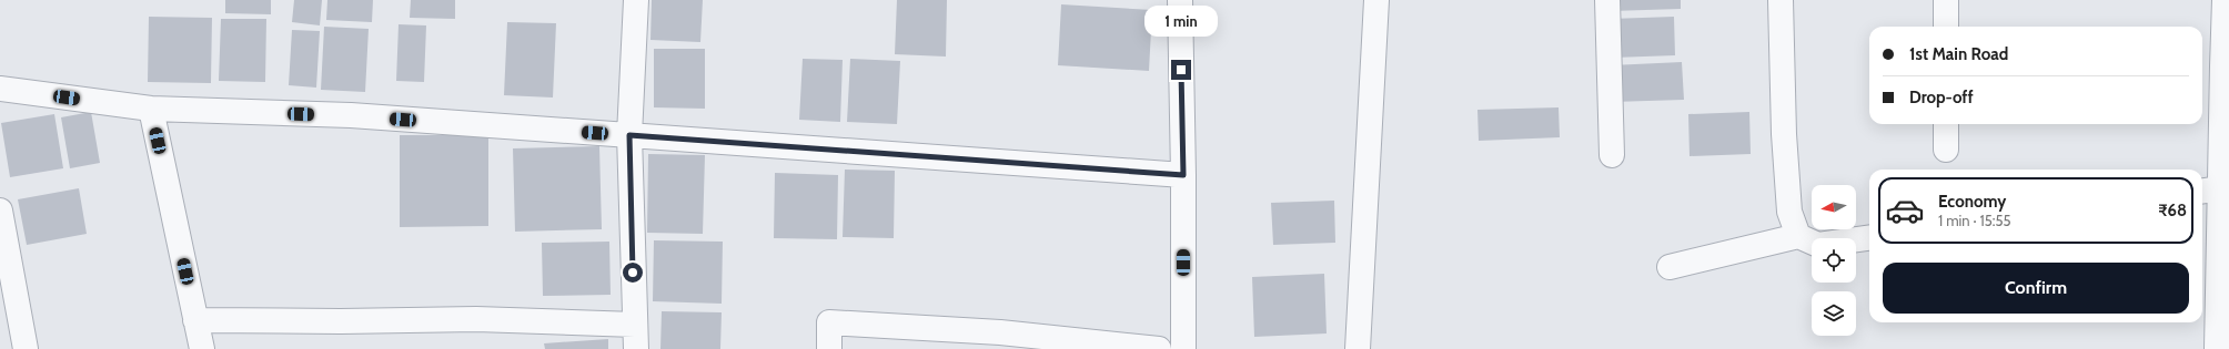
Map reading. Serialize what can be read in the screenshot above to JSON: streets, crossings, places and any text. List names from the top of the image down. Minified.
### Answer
{"north":"left","page":{"bubble":"1 min","banner":["1st Main Road","Drop-off"],"list":[{"name":"Economy","note":"1 min · 15:55","value":"₹68"}],"buttons":"Confirm"}}
